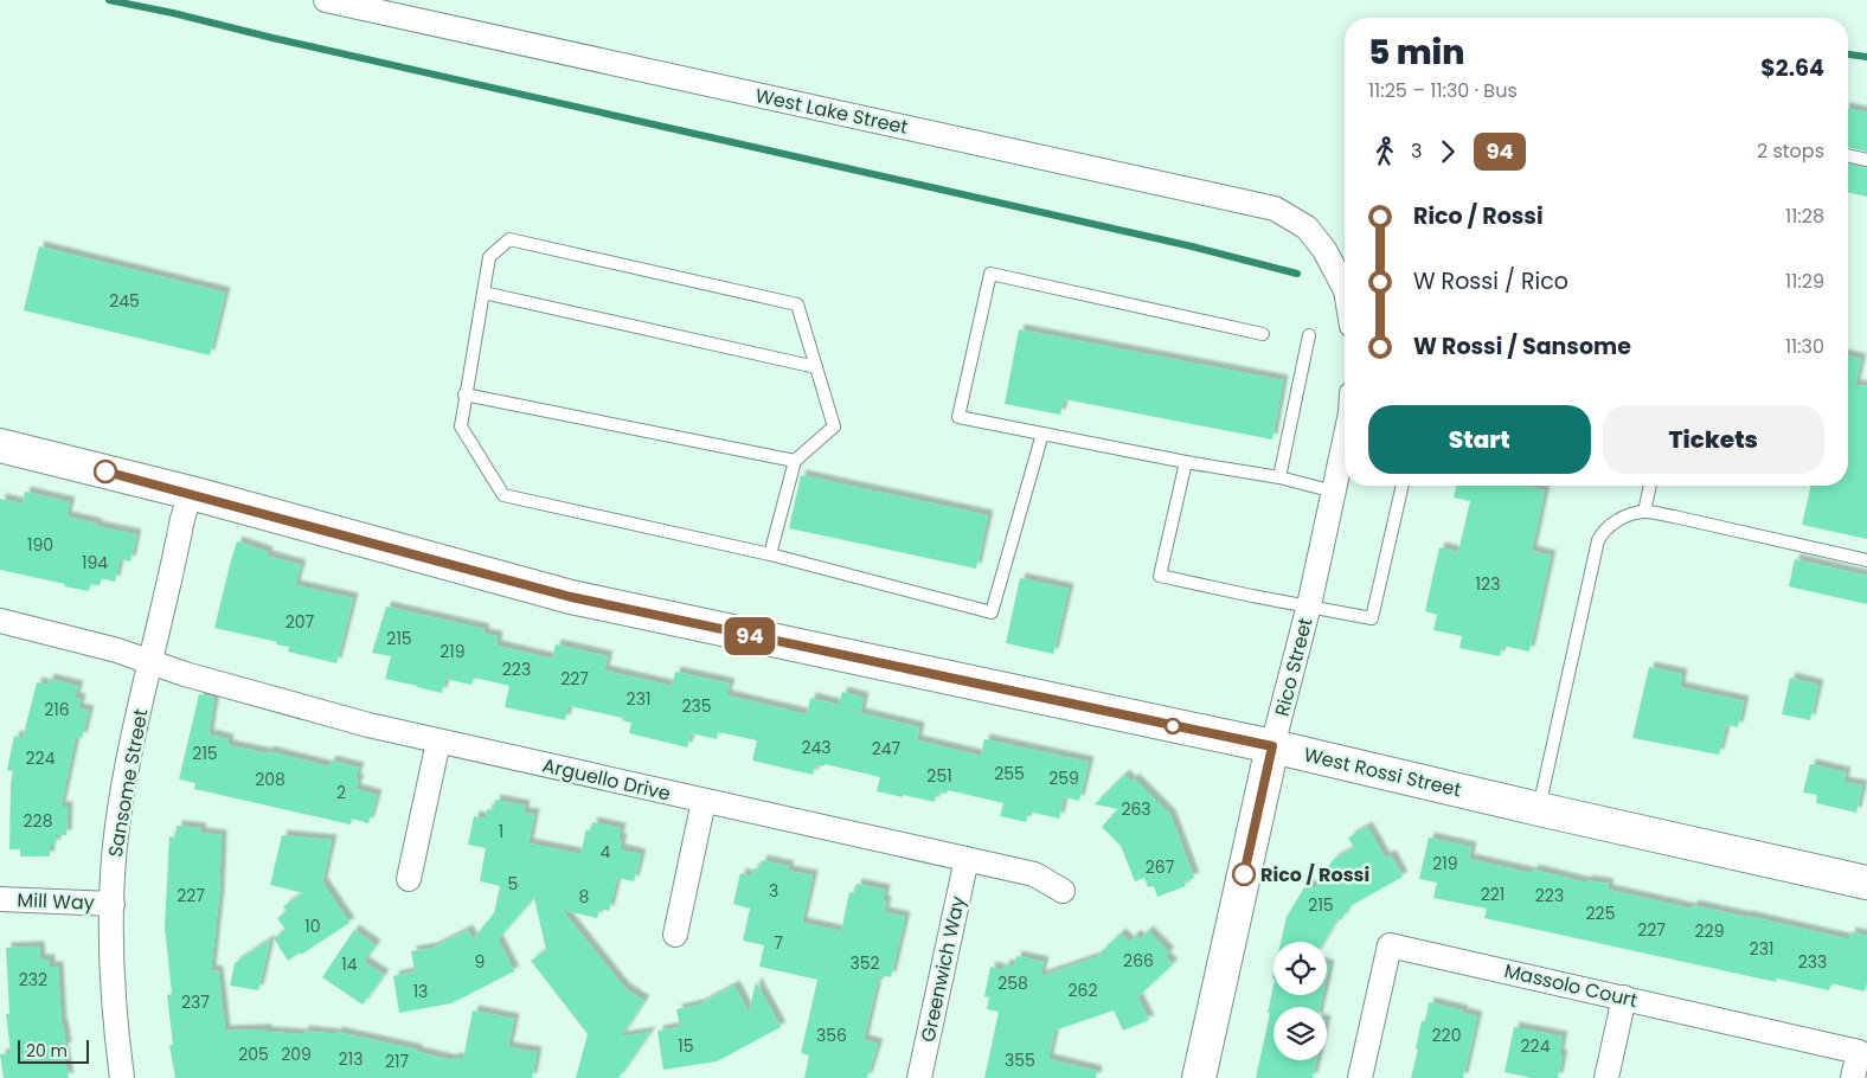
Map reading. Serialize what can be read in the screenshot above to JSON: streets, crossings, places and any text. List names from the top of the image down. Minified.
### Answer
{"streets":{"main road":["Rico Street","West Rossi Street"],"street":["West Lake Street","Arguello Drive","Sansome Street","Mill Way","Greenwich Way","Massolo Court"]},"crossings":[["Rico Street","West Rossi Street"],["West Rossi Street","Sansome Street"],["Arguello Drive","Sansome Street"],["Arguello Drive","Greenwich Way"],["Sansome Street","Mill Way"]],"places":["Rico / Rossi"],"lines":["bus line 94"],"house_numbers":["245","190","194","123","207","215","219","223","227","231","235","216","243","247","215","224","255","251","259","208","2","263","228","1","4","219","267","5","3","221","227","223","8","215","225","10","227","229","7","231","266","9","233","352","14","232","258","262","13","237","356","220","15","224","205","209","213","355","217"],"scale_bar":"20 m","page":{"on_map":"94","heading":["5 min","11:25 – 11:30 · Bus","$2.64"],"legs":["3","94","2 stops"],"list":[{"name":"Rico / Rossi","value":"11:28"},{"name":"W Rossi / Rico","value":"11:29"},{"name":"W Rossi / Sansome","value":"11:30"}],"buttons":["Start","Tickets"],"scale":"20 m"}}
